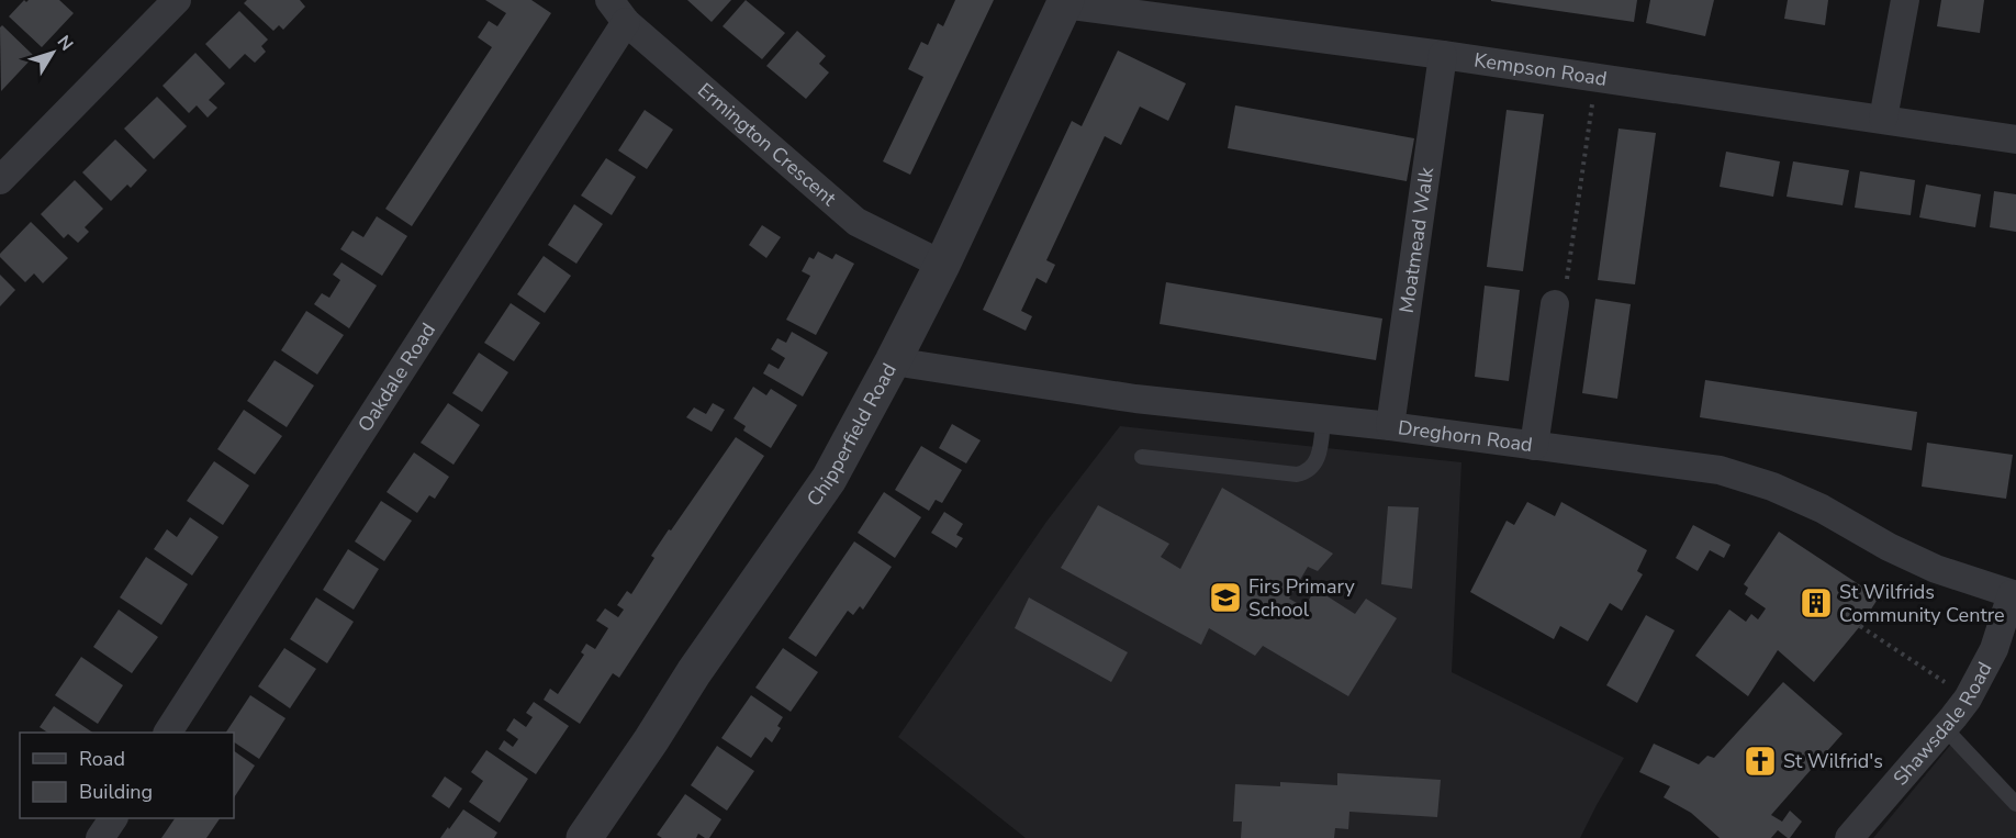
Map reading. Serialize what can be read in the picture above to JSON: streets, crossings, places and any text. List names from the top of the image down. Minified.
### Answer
{"streets":{"street":["Kempson Road","Ermington Crescent","Moatmead Walk","Oakdale Road","Chipperfield Road","Dreghorn Road","Shawsdale Road"]},"crossings":[["Kempson Road","Moatmead Walk"],["Kempson Road","Chipperfield Road"],["Ermington Crescent","Oakdale Road"],["Ermington Crescent","Chipperfield Road"],["Moatmead Walk","Dreghorn Road"],["Chipperfield Road","Dreghorn Road"],["Dreghorn Road","Shawsdale Road"]],"places":{"school or university":["Firs Primary School"],"building":["St Wilfrids Community Centre"],"church":["St Wilfrid's"]},"legend":["Road","Building"],"north":"top right"}
